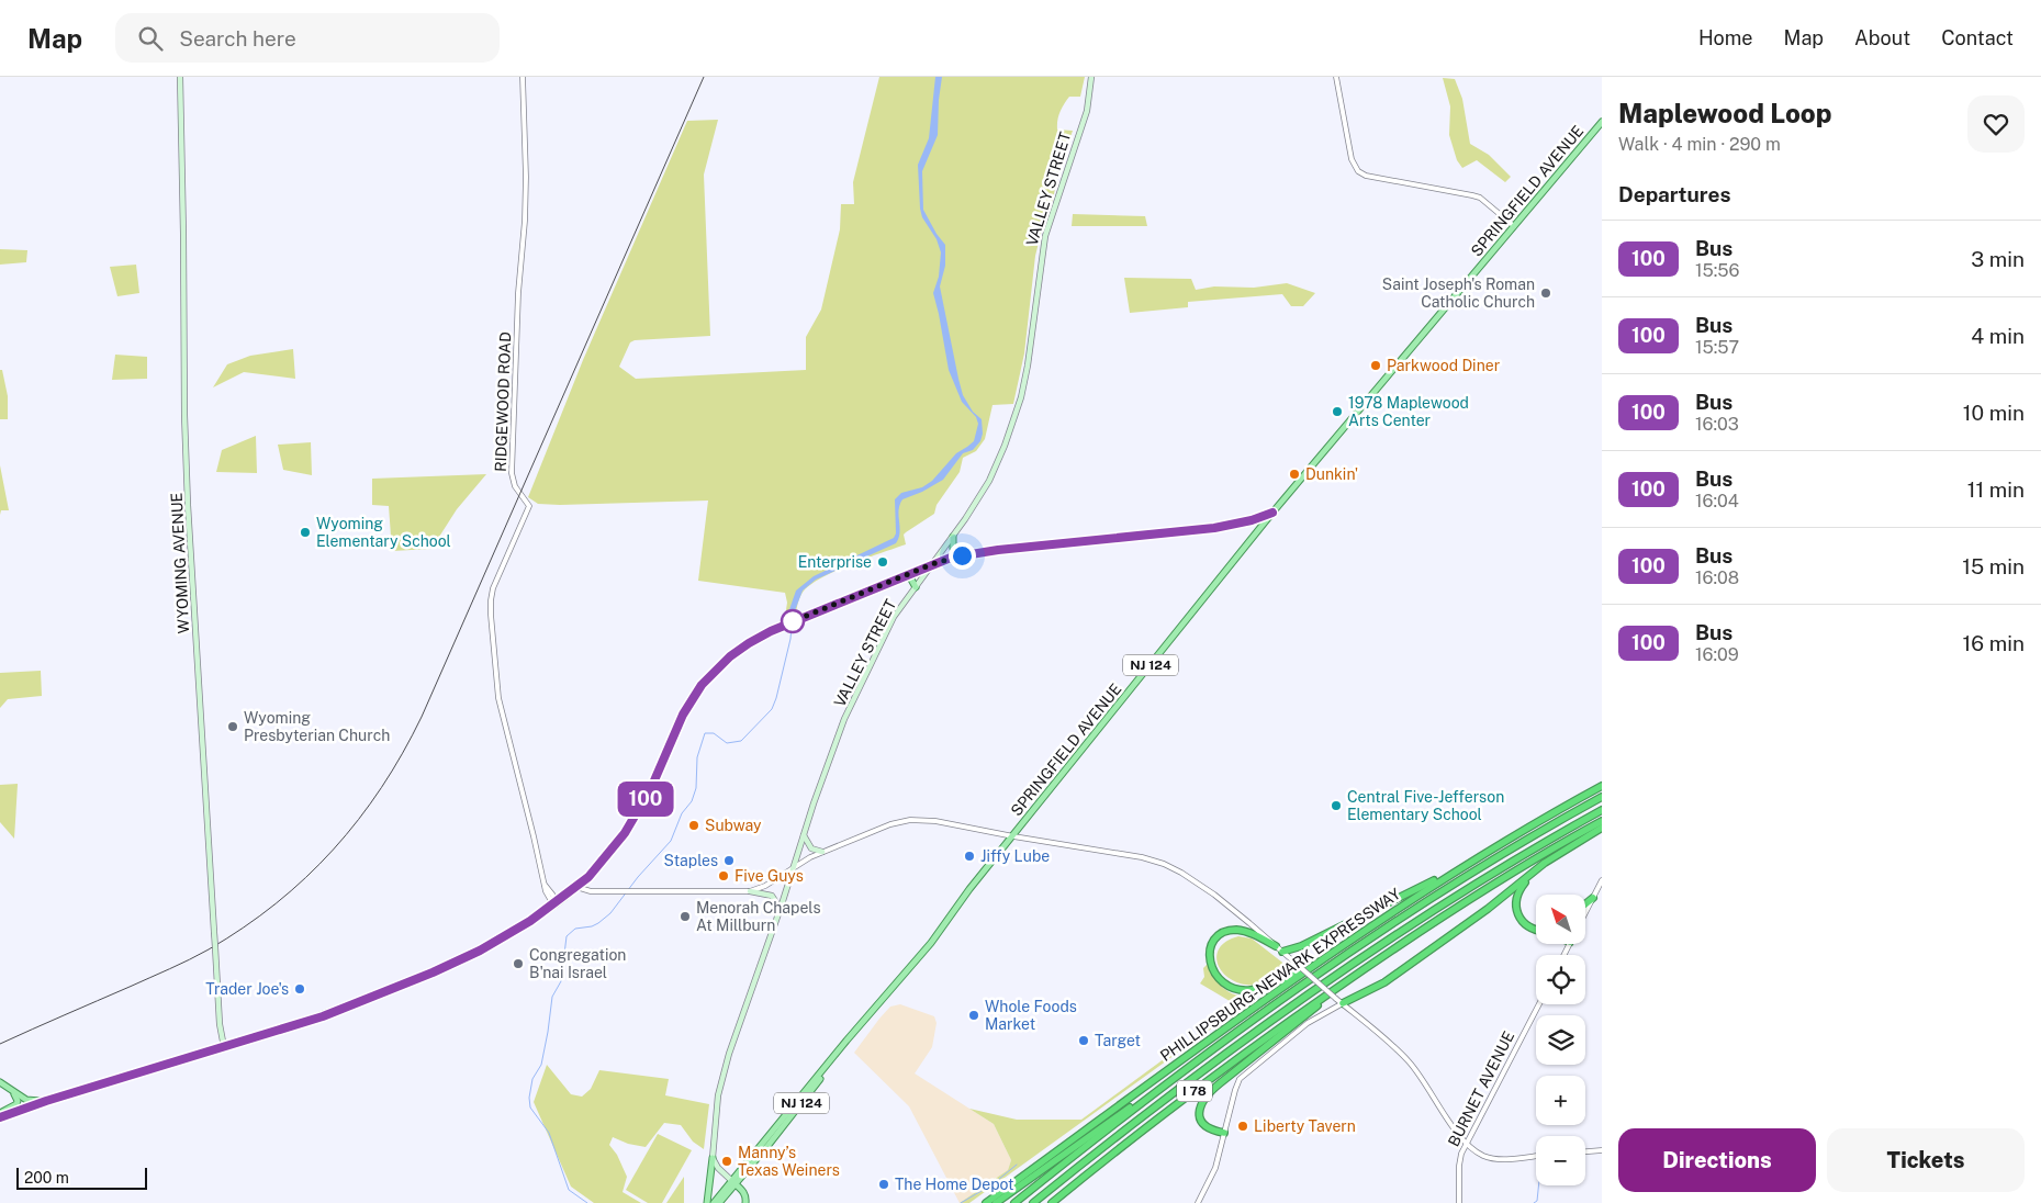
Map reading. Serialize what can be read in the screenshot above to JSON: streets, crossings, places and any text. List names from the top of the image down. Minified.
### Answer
{"streets":{"highway":["PHILLIPSBURG-NEWARK EXPRESSWAY","I 78"],"main road":["VALLEY STREET","SPRINGFIELD AVENUE","WYOMING AVENUE","NJ 124"],"street":["RIDGEWOOD ROAD","BURNET AVENUE"]},"crossings":[["PHILLIPSBURG-NEWARK EXPRESSWAY","I 78"]],"places":["Saint Joseph's Roman Catholic Church","Parkwood Diner","1978 Maplewood Arts Center","Dunkin'","Wyoming Elementary School","Enterprise","Wyoming Presbyterian Church","Central Five-Jefferson Elementary School","Subway","Jiffy Lube","Staples","Five Guys","Menorah Chapels At Millburn","Congregation B'nai Israel","Trader Joe's","Whole Foods Market","Target","Liberty Tavern","Manny’s Texas Weiners","The Home Depot"],"lines":["bus line 100"],"scale_bar":"200 m","north":"top left","page":{"header":"Map","search":"Search here","nav":["Home","Map","About","Contact"],"on_map":"100","heading":[["Maplewood Loop","Walk · 4 min · 290 m"],"Departures"],"list":[{"mark":"100","name":"Bus","note":"15:56","value":"3 min"},{"mark":"100","name":"Bus","note":"15:57","value":"4 min"},{"mark":"100","name":"Bus","note":"16:03","value":"10 min"},{"mark":"100","name":"Bus","note":"16:04","value":"11 min"},{"mark":"100","name":"Bus","note":"16:08","value":"15 min"},{"mark":"100","name":"Bus","note":"16:09","value":"16 min"}],"map_buttons":["+","−"],"buttons":["Directions","Tickets"],"scale":"200 m"}}
